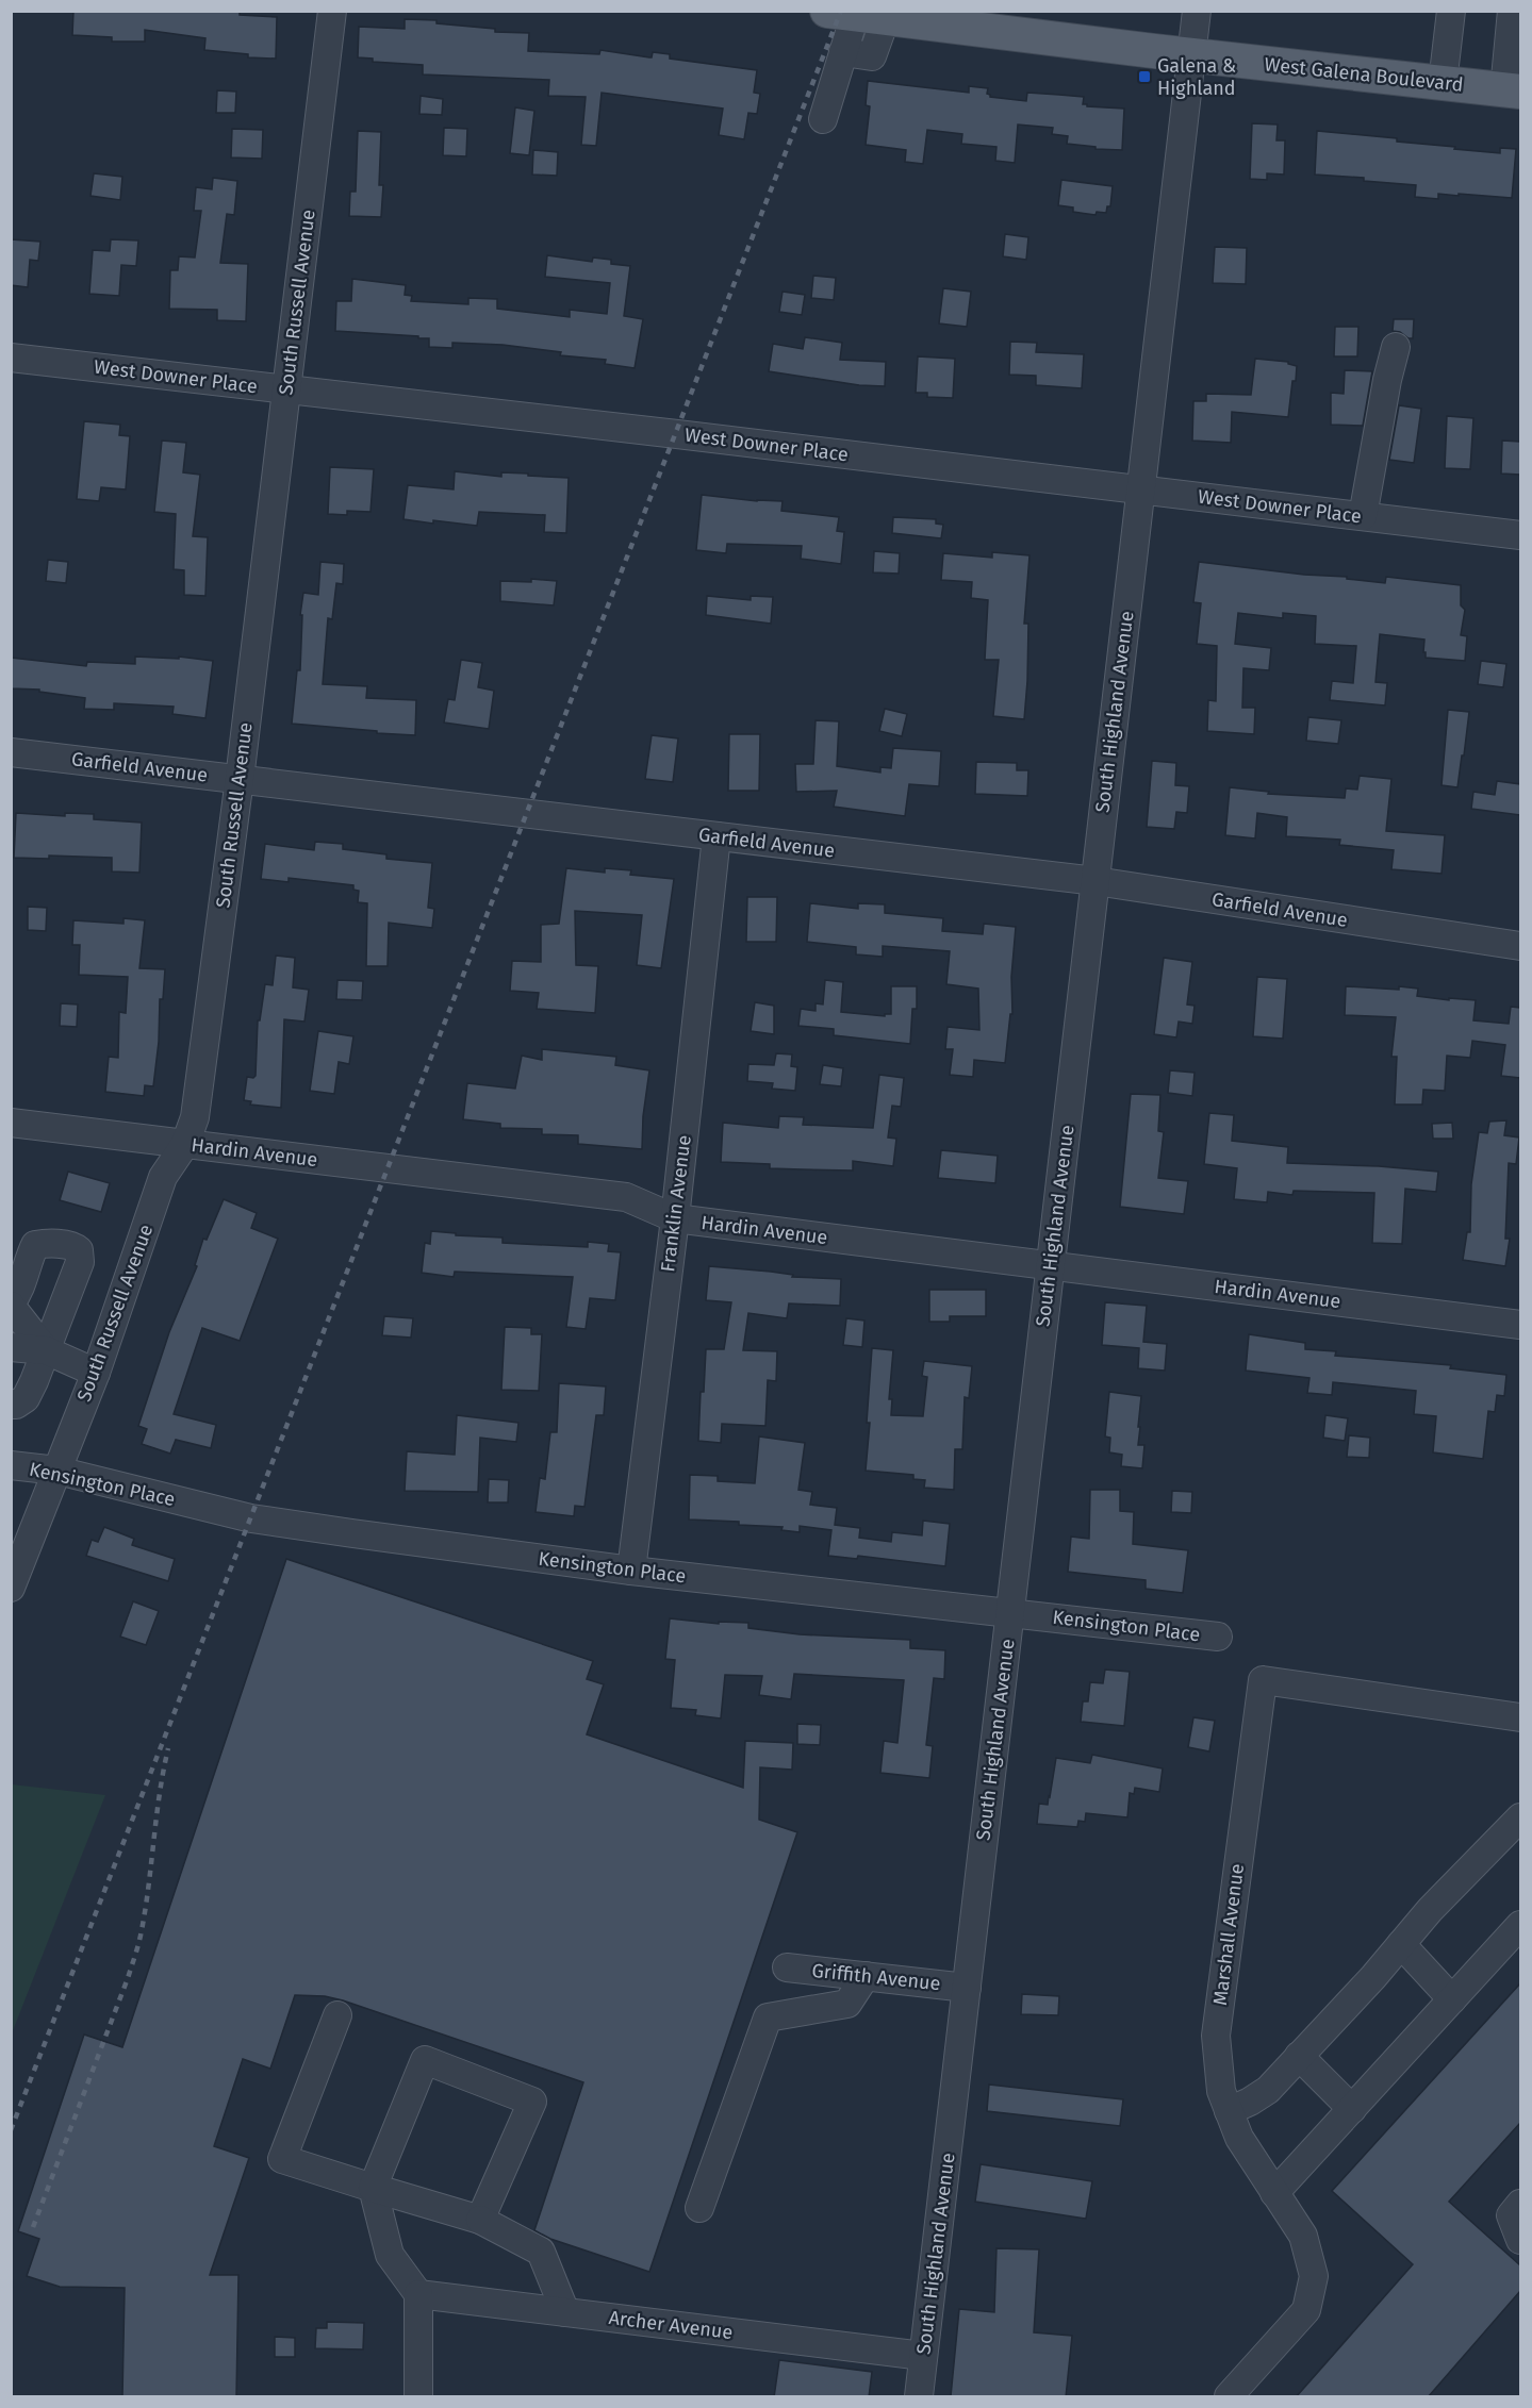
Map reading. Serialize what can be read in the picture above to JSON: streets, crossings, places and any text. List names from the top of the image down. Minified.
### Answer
{"streets":{"main road":["West Galena Boulevard"],"street":["South Russell Avenue","West Downer Place","South Highland Avenue","Garfield Avenue","Hardin Avenue","Franklin Avenue","Kensington Place","Marshall Avenue","Griffith Avenue","Archer Avenue"]},"crossings":[["West Galena Boulevard","South Highland Avenue"],["South Russell Avenue","West Downer Place"],["South Russell Avenue","Garfield Avenue"],["South Russell Avenue","Hardin Avenue"],["South Russell Avenue","Kensington Place"],["West Downer Place","South Highland Avenue"],["South Highland Avenue","Garfield Avenue"],["South Highland Avenue","Hardin Avenue"],["South Highland Avenue","Kensington Place"],["South Highland Avenue","Griffith Avenue"],["South Highland Avenue","Archer Avenue"],["Garfield Avenue","Franklin Avenue"],["Hardin Avenue","Franklin Avenue"],["Franklin Avenue","Kensington Place"]],"places":{"transit":["Galena & Highland"]}}
